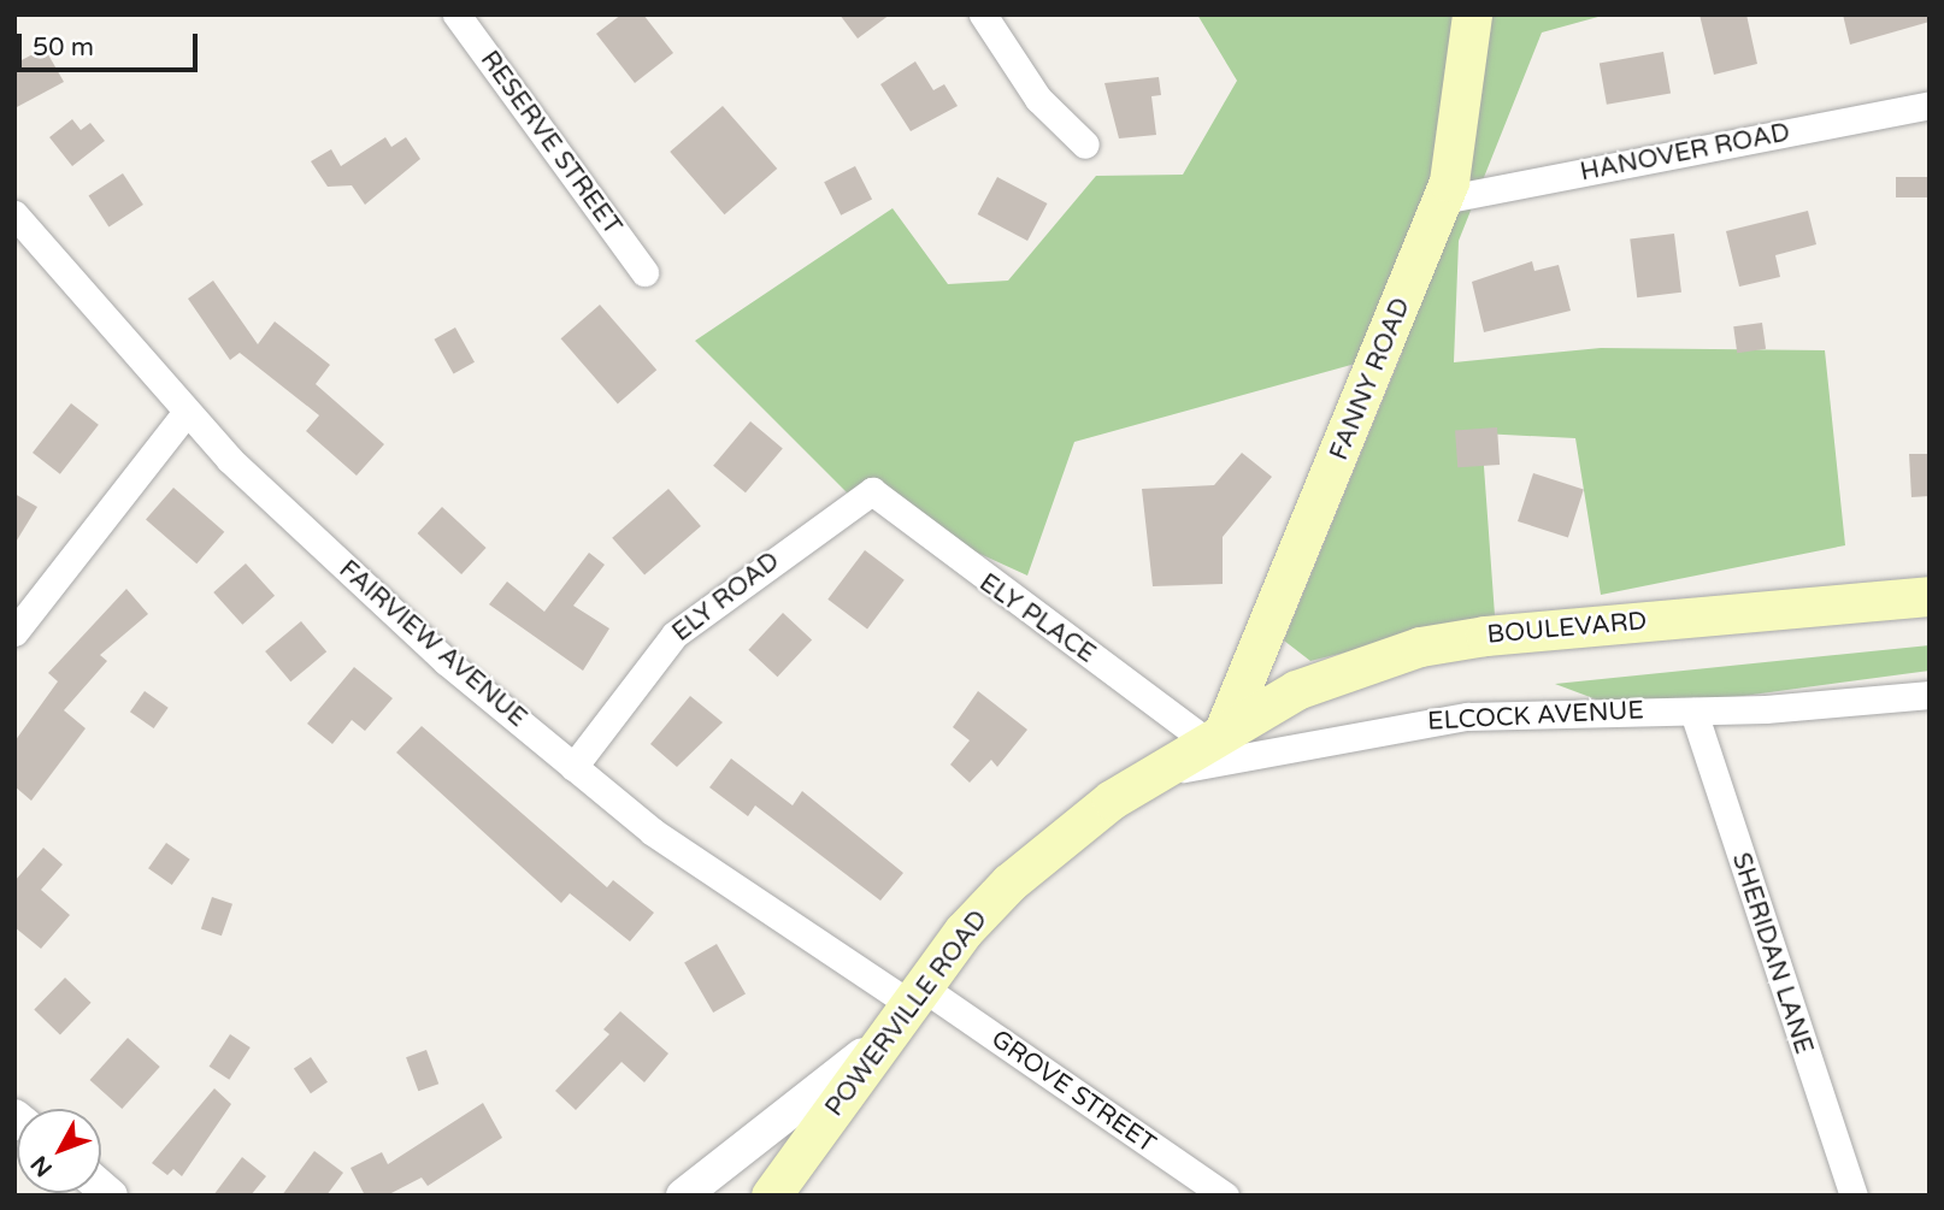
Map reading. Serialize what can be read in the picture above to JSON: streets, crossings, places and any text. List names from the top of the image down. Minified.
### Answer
{"streets":{"main road":["FANNY ROAD","BOULEVARD","POWERVILLE ROAD"],"street":["RESERVE STREET","HANOVER ROAD","ELY ROAD","ELY PLACE","FAIRVIEW AVENUE","ELCOCK AVENUE","SHERIDAN LANE","GROVE STREET"]},"crossings":[["HANOVER ROAD","FANNY ROAD"],["FANNY ROAD","ELY PLACE"],["FANNY ROAD","BOULEVARD"],["FANNY ROAD","POWERVILLE ROAD"],["ELY ROAD","ELY PLACE"],["ELY ROAD","FAIRVIEW AVENUE"],["ELY PLACE","BOULEVARD"],["ELY PLACE","POWERVILLE ROAD"],["BOULEVARD","POWERVILLE ROAD"],["FAIRVIEW AVENUE","POWERVILLE ROAD"],["FAIRVIEW AVENUE","GROVE STREET"],["ELCOCK AVENUE","SHERIDAN LANE"],["ELCOCK AVENUE","POWERVILLE ROAD"],["POWERVILLE ROAD","GROVE STREET"]],"scale_bar":"50 m","north":"bottom left"}
